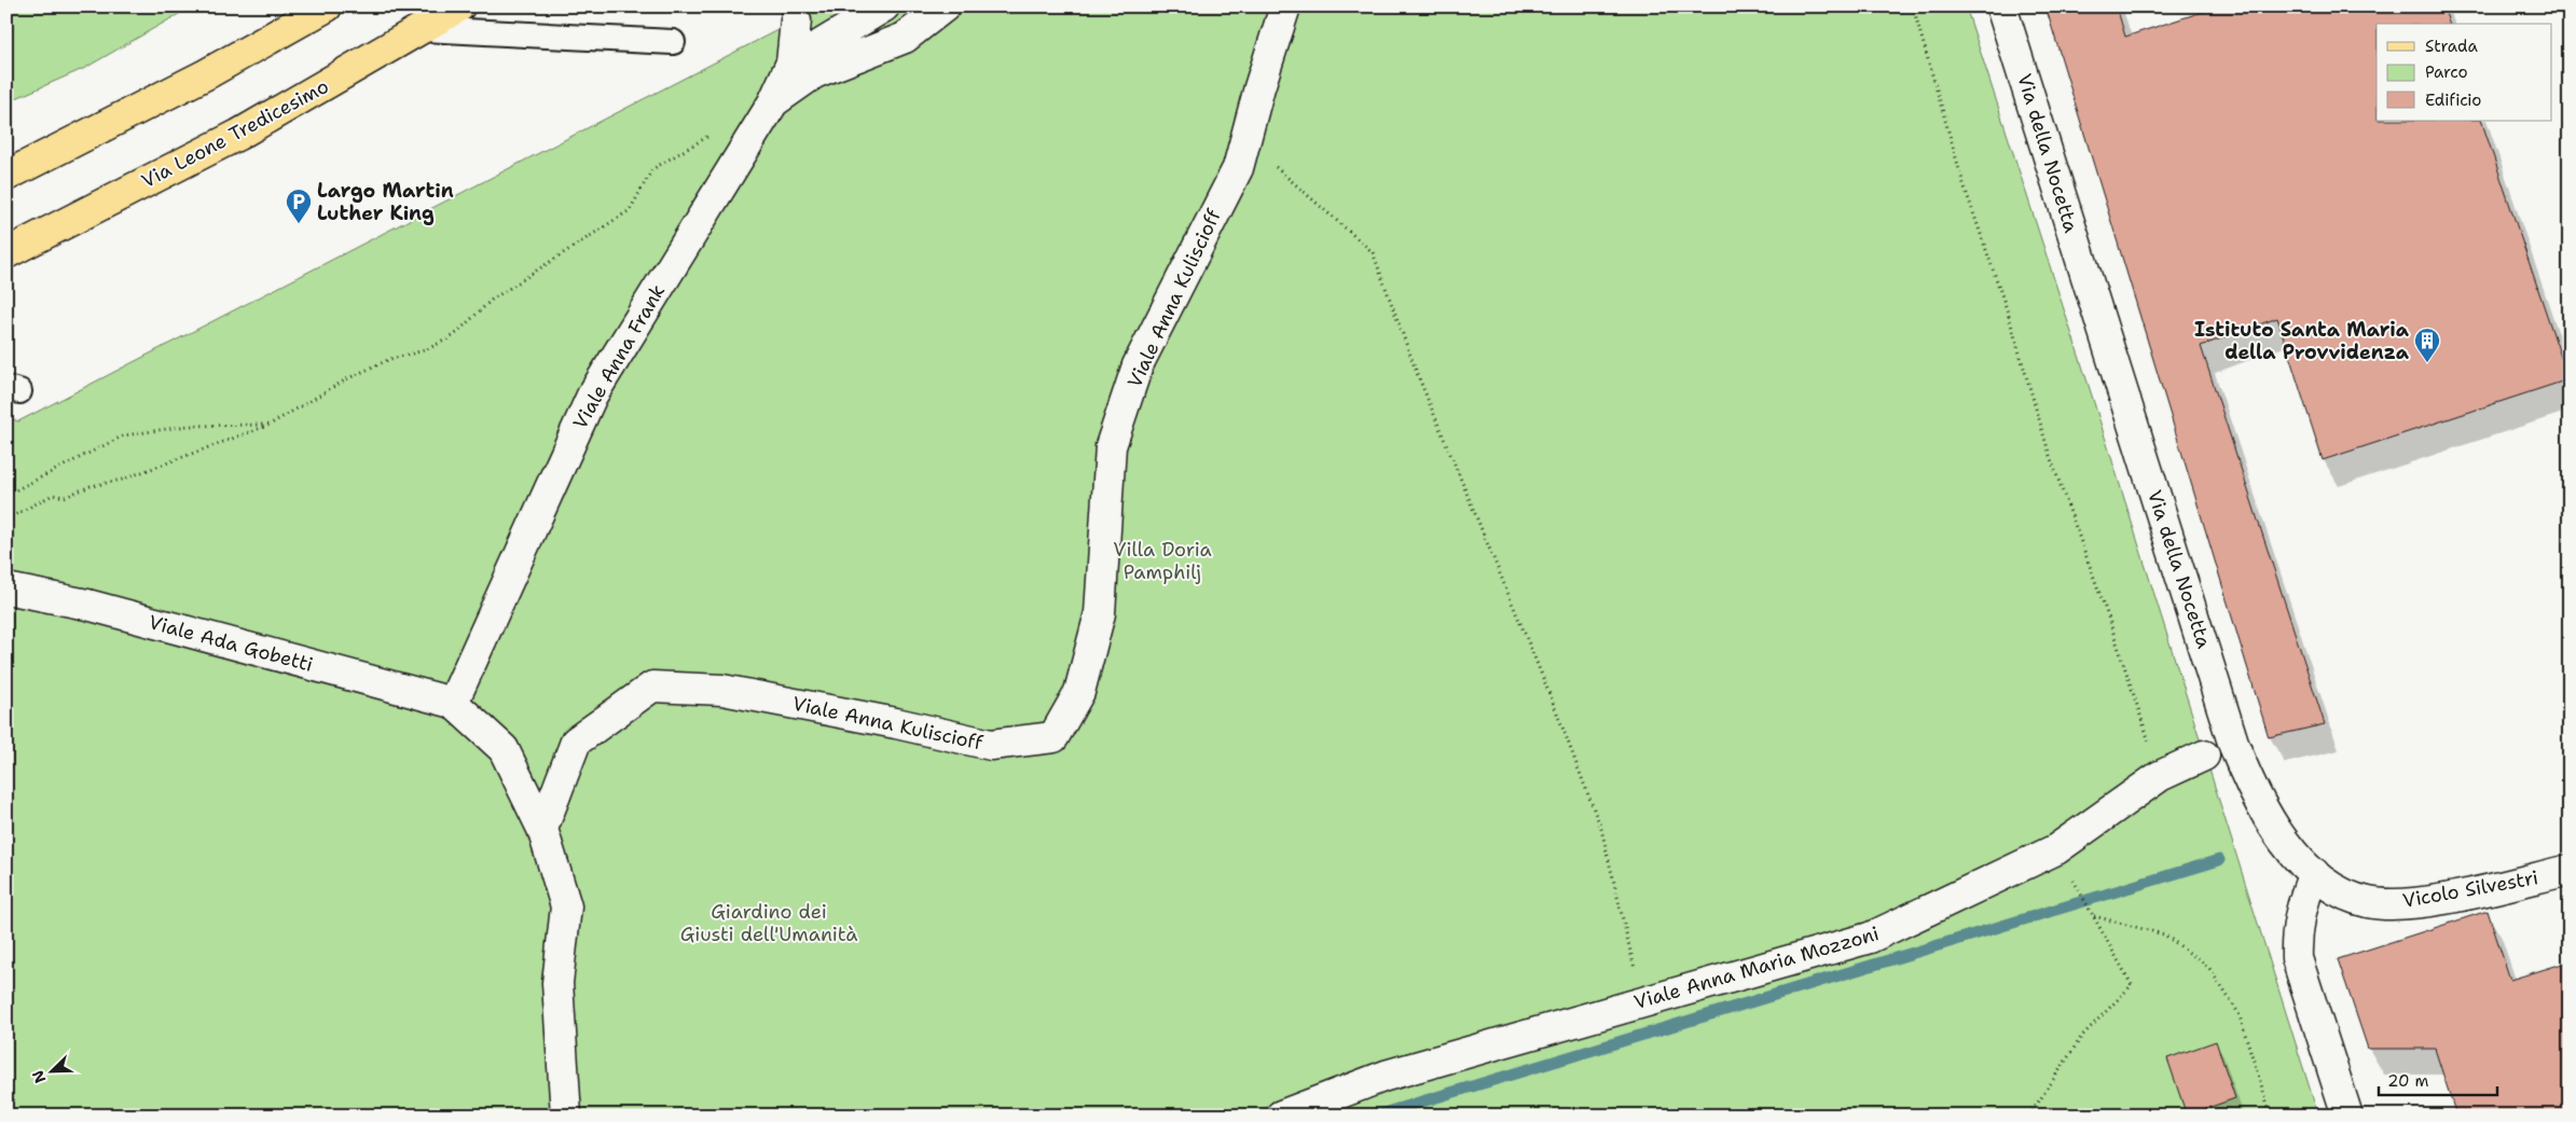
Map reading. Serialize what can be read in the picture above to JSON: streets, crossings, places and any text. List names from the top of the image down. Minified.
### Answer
{"streets":{"main road":["Via Leone Tredicesimo"],"street":["Via della Nocetta","Viale Anna Kuliscioff","Viale Anna Frank","Viale Ada Gobetti","Vicolo Silvestri","Viale Anna Maria Mozzoni"]},"crossings":[["Via della Nocetta","Vicolo Silvestri"],["Viale Anna Frank","Viale Ada Gobetti"]],"parks":["Villa Doria Pamphilj","Giardino dei Giusti dell'Umanità"],"places":{"parking":["Largo Martin Luther King"],"building":["Istituto Santa Maria della Provvidenza"]},"legend":["Strada","Parco","Edificio"],"scale_bar":"20 m","north":"bottom left"}
